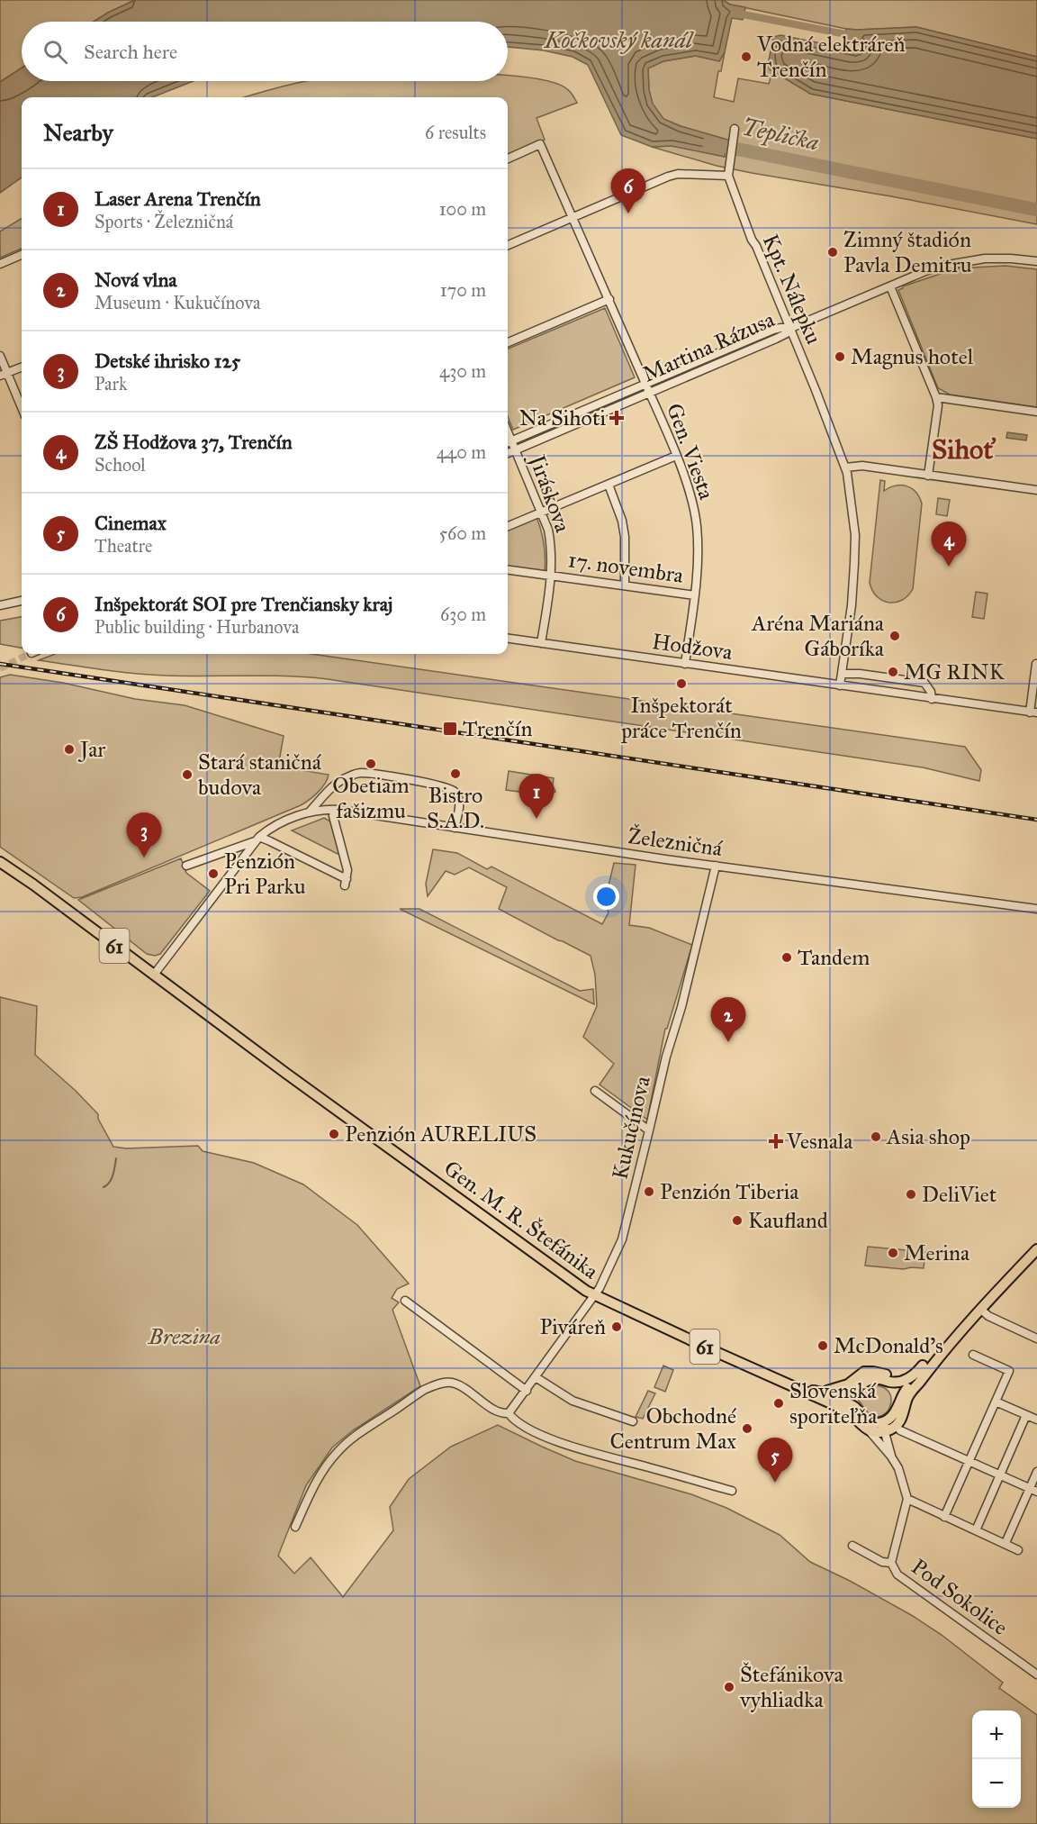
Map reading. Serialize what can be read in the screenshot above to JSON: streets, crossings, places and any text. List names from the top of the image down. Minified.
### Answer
{"streets":{"main road":["61","Gen. M. R. Štefánika"],"street":["Kpt. Nálepku","Martina Rázusa","Gen. Viesta","Jiráskova","17. novembra","Hodžova","Železničná","Kukučínova","Pod Sokolice"]},"crossings":[["Kpt. Nálepku","Martina Rázusa"],["Kpt. Nálepku","Hodžova"],["Martina Rázusa","Gen. Viesta"],["Martina Rázusa","Jiráskova"],["Gen. Viesta","17. novembra"],["Gen. Viesta","Hodžova"],["Jiráskova","17. novembra"],["Jiráskova","Hodžova"],["Železničná","Kukučínova"],["61","Kukučínova"],["61","Gen. M. R. Štefánika"],["Kukučínova","Gen. M. R. Štefánika"]],"districts":["Sihoť"],"water":["Kočkovský kanál","Teplička"],"parks":["Brezina"],"places":{"other":["Vodná elektráreň Trenčín","Zimný štadión Pavla Demitru","Magnus hotel","Aréna Mariána Gáboríka","MG RINK","Inšpektorát práce Trenčín","Jar","Obetiam fašizmu","Bistro S.A.D.","Stará staničná budova","Penzión Pri Parku","Tandem","Penzión AURELIUS","Asia shop","Penzión Tiberia","DeliViet","Kaufland","Merina","Piváreň","McDonald's","Slovenská sporiteľňa","Obchodné Centrum Max","Štefánikova vyhliadka"],"health":["Na Sihoti","Vesnala"],"transit":["Trenčín"]},"page":{"search":"Search here","heading":["Nearby","6 results"],"list":[{"mark":"1","name":"Laser Arena Trenčín","note":"Sports · Železničná","value":"100 m"},{"mark":"2","name":"Nová vlna","note":"Museum · Kukučínova","value":"170 m"},{"mark":"3","name":"Detské ihrisko 125","note":"Park","value":"430 m"},{"mark":"4","name":"ZŠ Hodžova 37, Trenčín","note":"School","value":"440 m"},{"mark":"5","name":"Cinemax","note":"Theatre","value":"560 m"},{"mark":"6","name":"Inšpektorát SOI pre Trenčiansky kraj","note":"Public building · Hurbanova","value":"630 m"}],"pins":["6","4","1","3","2","5"],"map_buttons":["+","−"]}}
